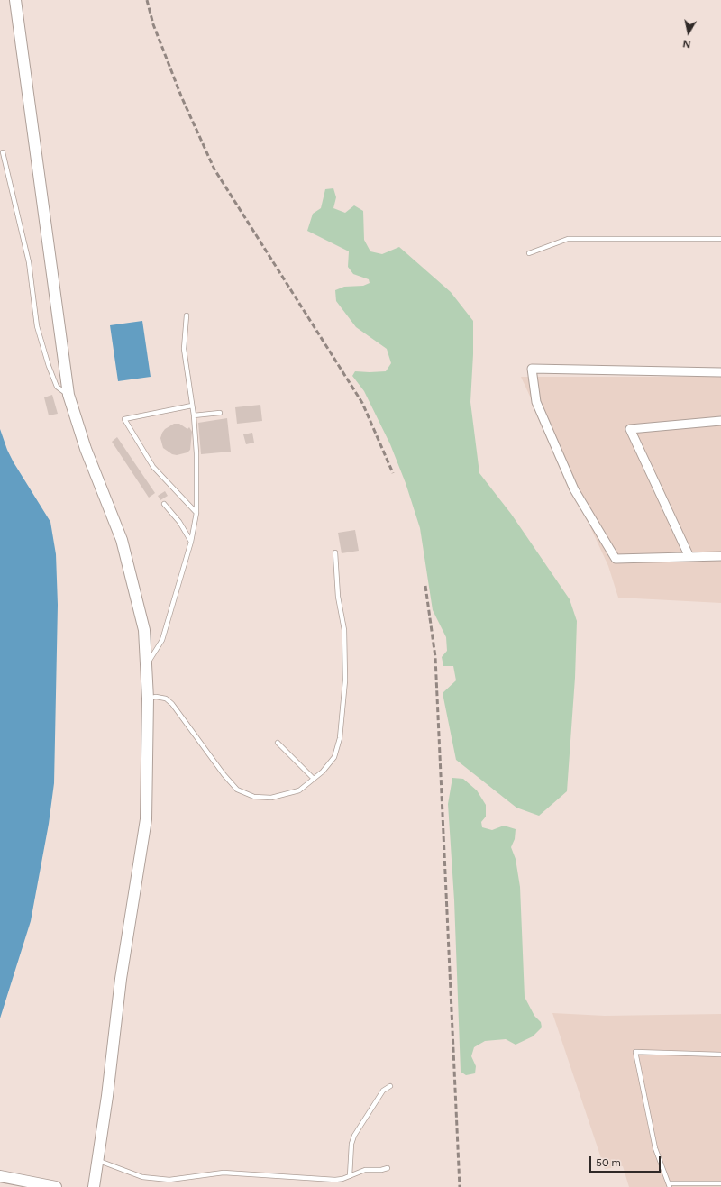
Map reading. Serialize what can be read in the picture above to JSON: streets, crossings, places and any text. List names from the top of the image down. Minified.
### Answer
{"scale_bar":"50 m","north":"bottom"}
